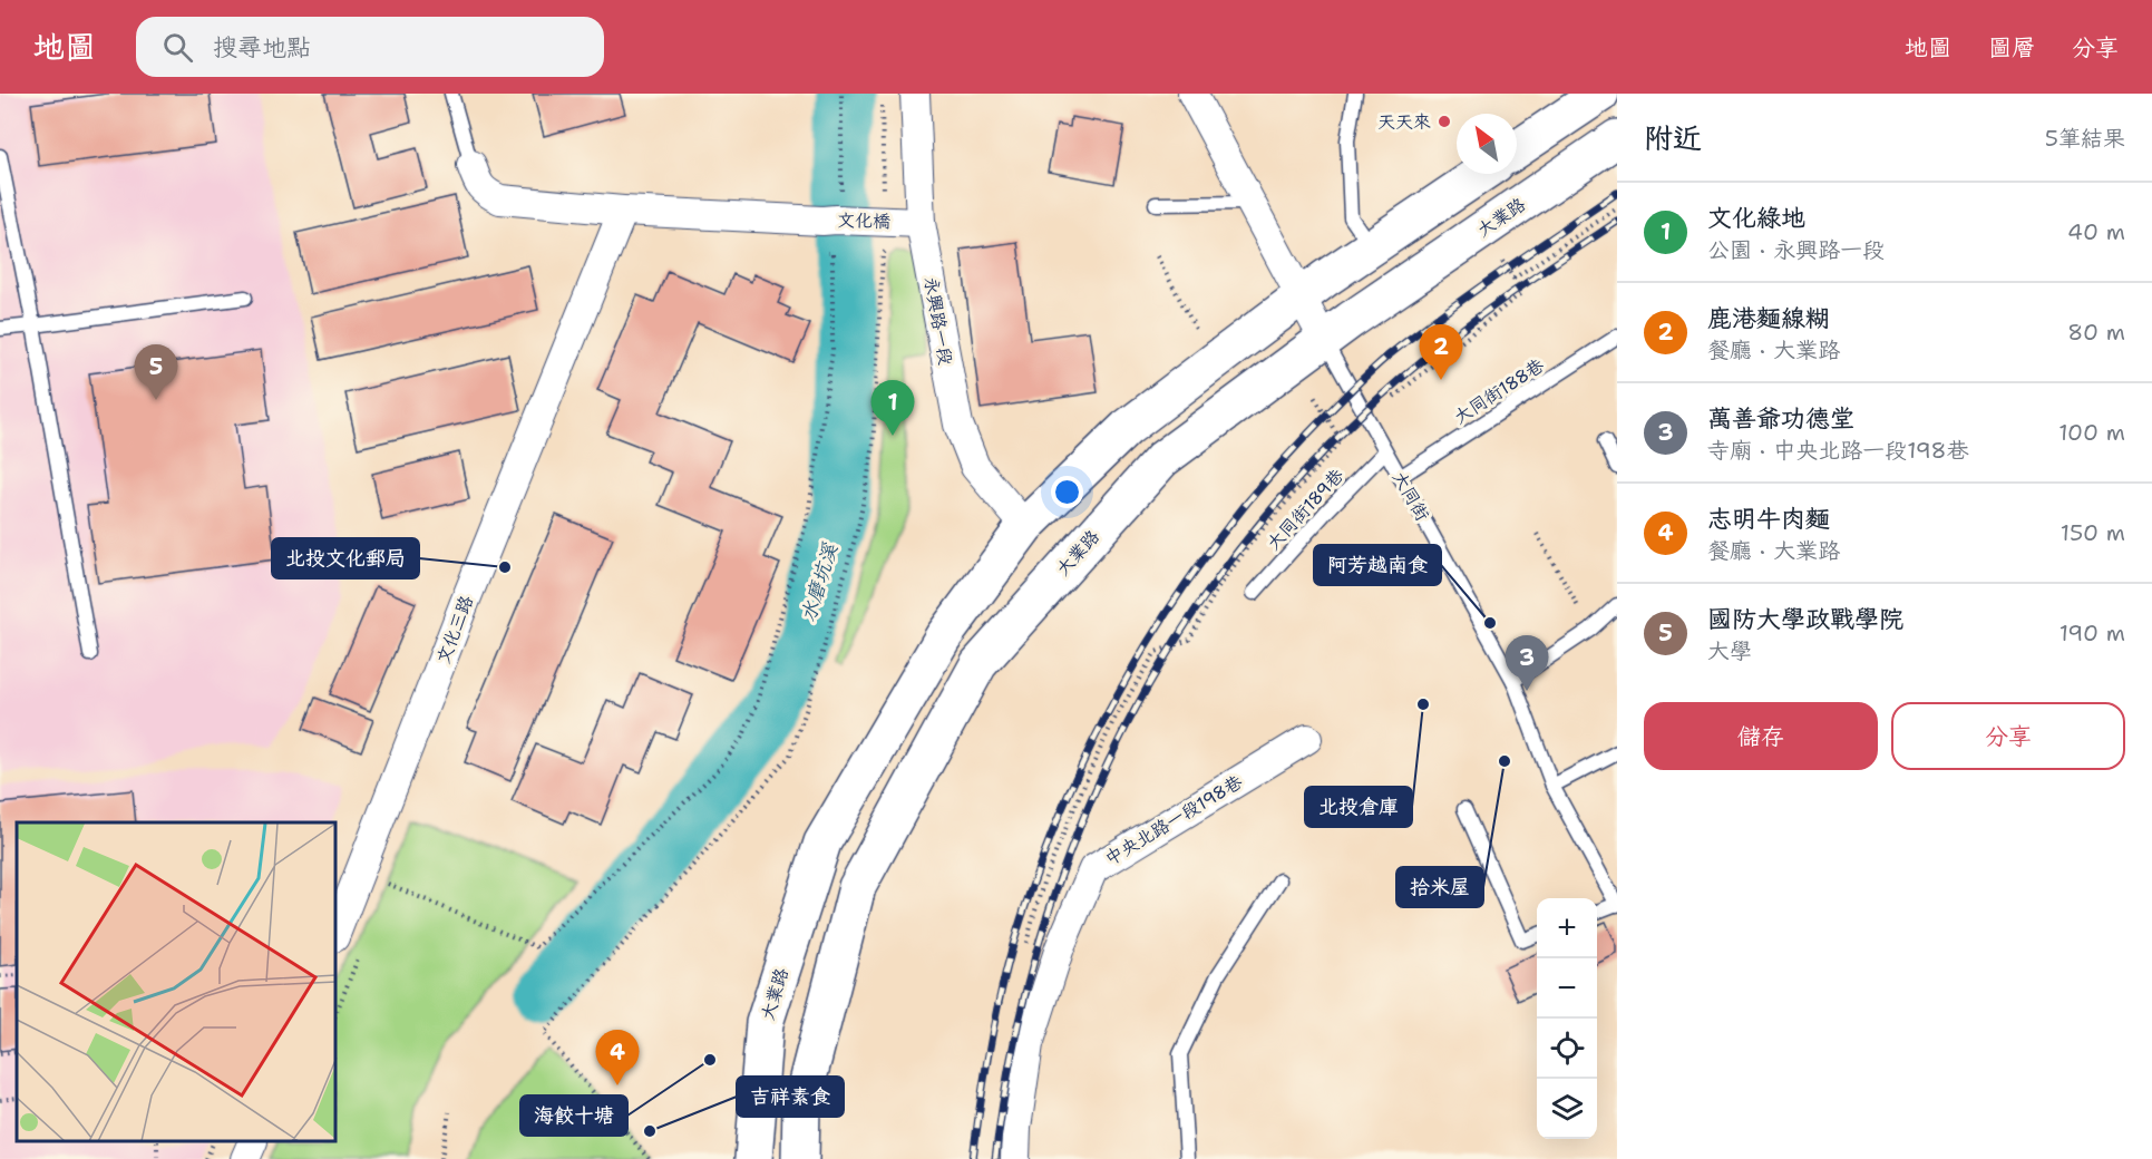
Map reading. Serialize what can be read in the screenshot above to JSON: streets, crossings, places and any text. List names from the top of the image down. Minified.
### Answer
{"streets":{"main road":["大業路"],"street":["文化橋","永興路一段","大同街","文化三路","中央北路一段198巷"],"lane":["大同街188巷","大同街189巷"]},"crossings":[["大業路","永興路一段"],["大業路","大同街"],["文化橋","永興路一段"],["大同街188巷","大同街"],["大同街","大同街189巷"]],"water":["水磨坑溪"],"places":["天天來","北投文化郵局","阿芳越南食","北投倉庫","拾米屋","海餃十塘","吉祥素食"],"north":"top left","page":{"header":"地圖","search":"搜尋地點","nav":["地圖","圖層","分享"],"heading":["附近","5筆結果"],"list":[{"mark":"1","name":"文化綠地","note":"公園 · 永興路一段","value":"40 m"},{"mark":"2","name":"鹿港麵線糊","note":"餐廳 · 大業路","value":"80 m"},{"mark":"3","name":"萬善爺功德堂","note":"寺廟 · 中央北路一段198巷","value":"100 m"},{"mark":"4","name":"志明牛肉麵","note":"餐廳 · 大業路","value":"150 m"},{"mark":"5","name":"國防大學政戰學院","note":"大學","value":"190 m"}],"pins":["2","5","1","3","4"],"buttons":["儲存","分享"],"map_buttons":["+","−"]}}
